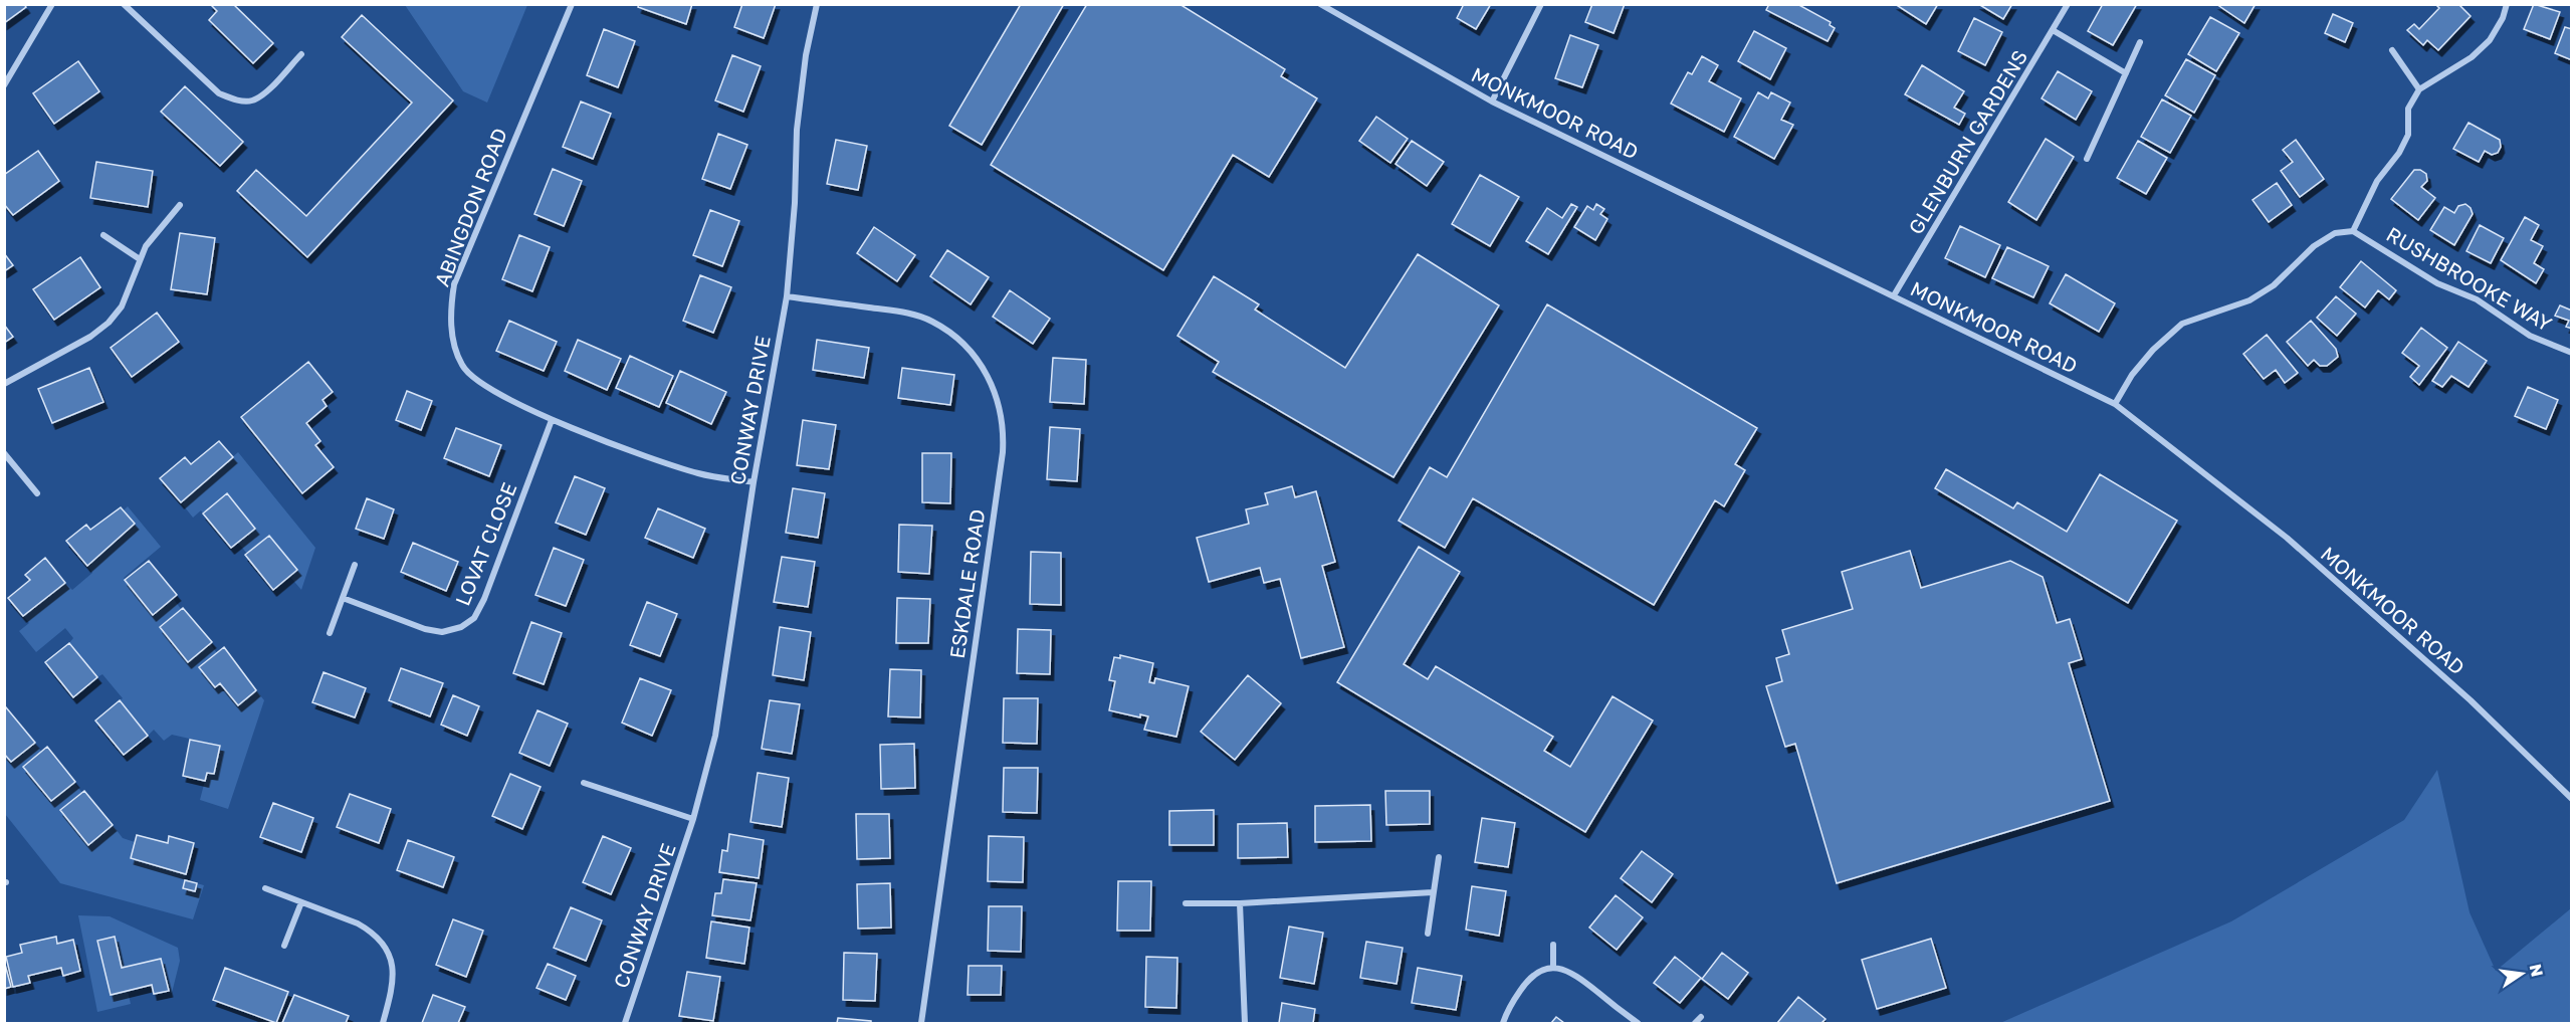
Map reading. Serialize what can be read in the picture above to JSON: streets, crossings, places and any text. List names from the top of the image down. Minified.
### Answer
{"streets":{"street":["MONKMOOR ROAD","GLENBURN GARDENS","ABINGDON ROAD","RUSHBROOKE WAY","CONWAY DRIVE","LOVAT CLOSE","ESKDALE ROAD"]},"crossings":[["MONKMOOR ROAD","GLENBURN GARDENS"],["ABINGDON ROAD","CONWAY DRIVE"],["ABINGDON ROAD","LOVAT CLOSE"],["CONWAY DRIVE","ESKDALE ROAD"]],"north":"right"}
